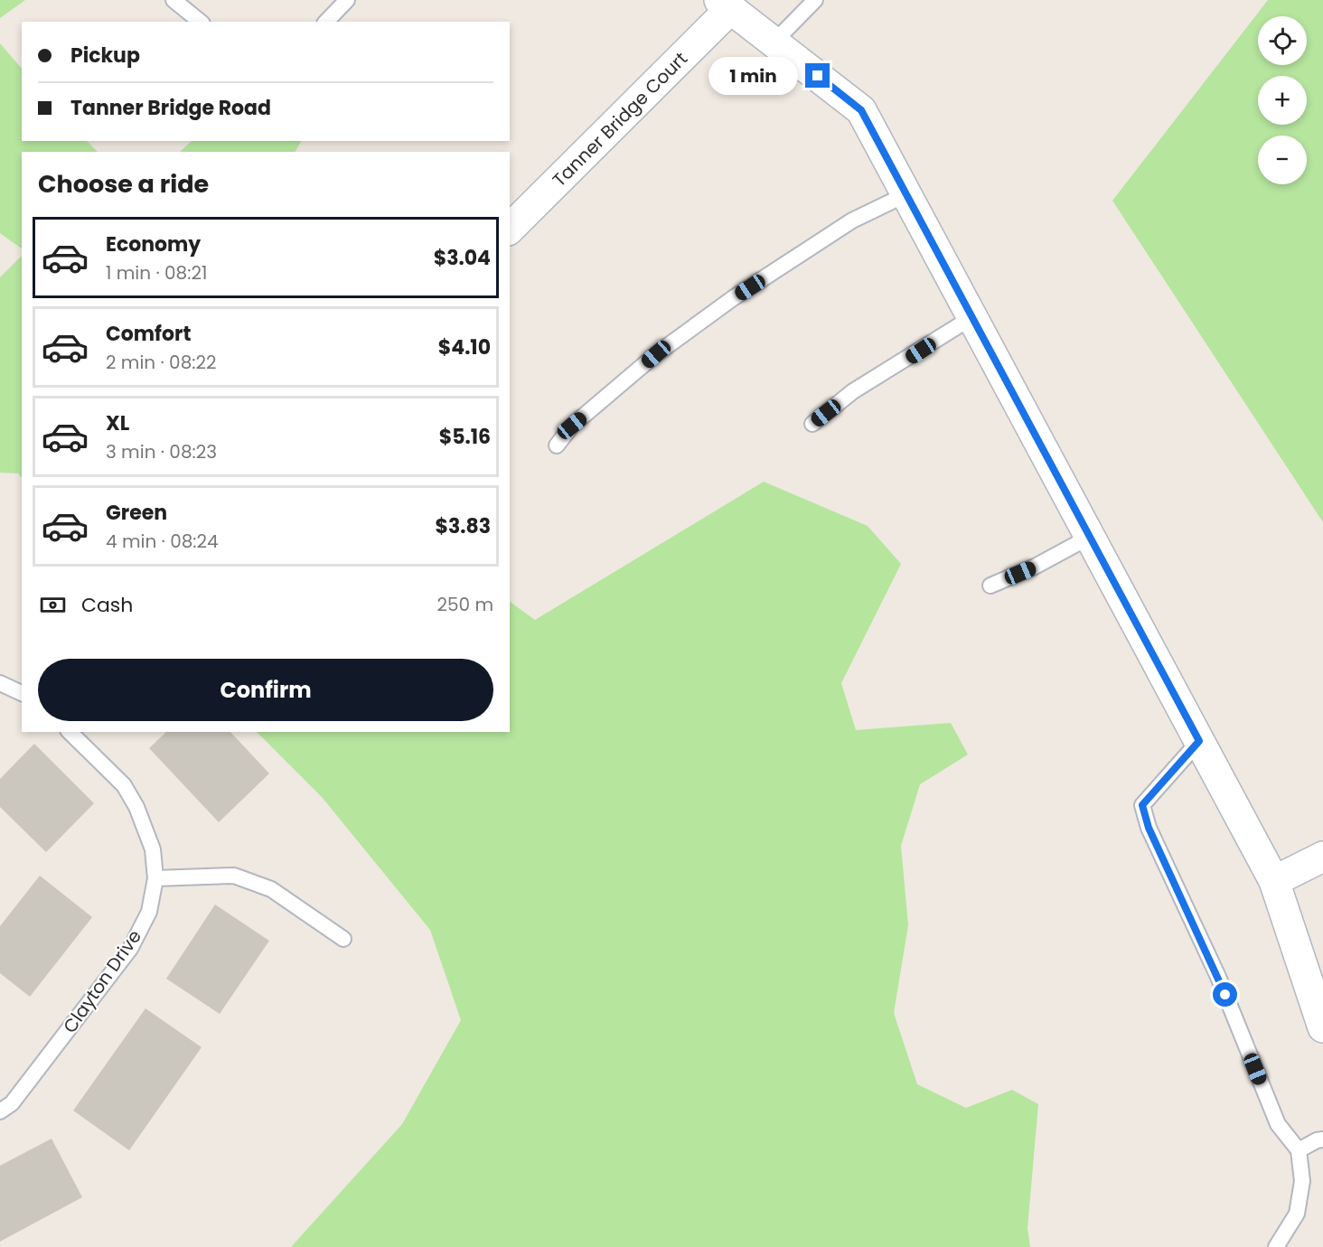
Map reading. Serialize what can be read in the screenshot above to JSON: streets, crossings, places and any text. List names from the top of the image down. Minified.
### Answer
{"streets":{"street":["Tanner Bridge Court"],"lane":["Clayton Drive"]},"page":{"map_buttons":["+","−"],"banner":["Pickup","Tanner Bridge Road"],"bubble":"1 min","heading":"Choose a ride","list":[{"name":"Economy","note":"1 min · 08:21","value":"$3.04"},{"name":"Comfort","note":"2 min · 08:22","value":"$4.10"},{"name":"XL","note":"3 min · 08:23","value":"$5.16"},{"name":"Green","note":"4 min · 08:24","value":"$3.83"}],"pay":["Cash","250 m"],"buttons":"Confirm"}}
